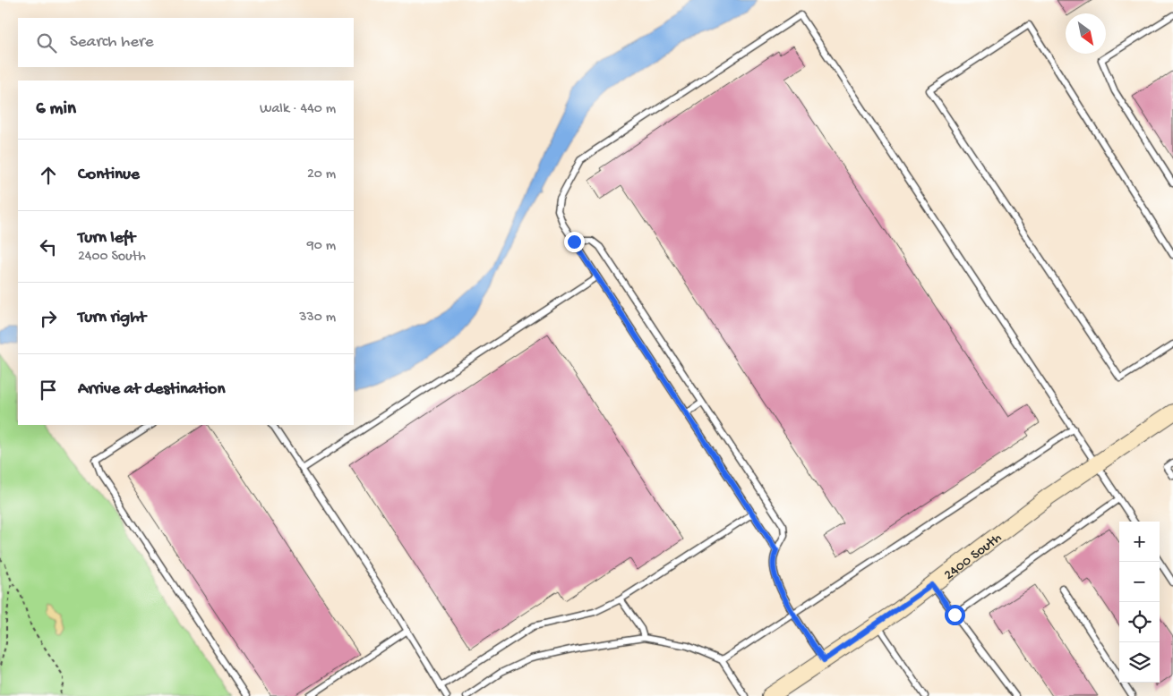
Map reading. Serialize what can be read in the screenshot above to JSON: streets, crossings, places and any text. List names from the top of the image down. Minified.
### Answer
{"streets":{"street":["2400 South"]},"north":"bottom right","page":{"search":"Search here","heading":["6 min","Walk · 440 m"],"list":[["Continue","20 m"],["Turn left","2400 South","90 m"],["Turn right","330 m"],"Arrive at destination"],"map_buttons":["+","−"]}}
